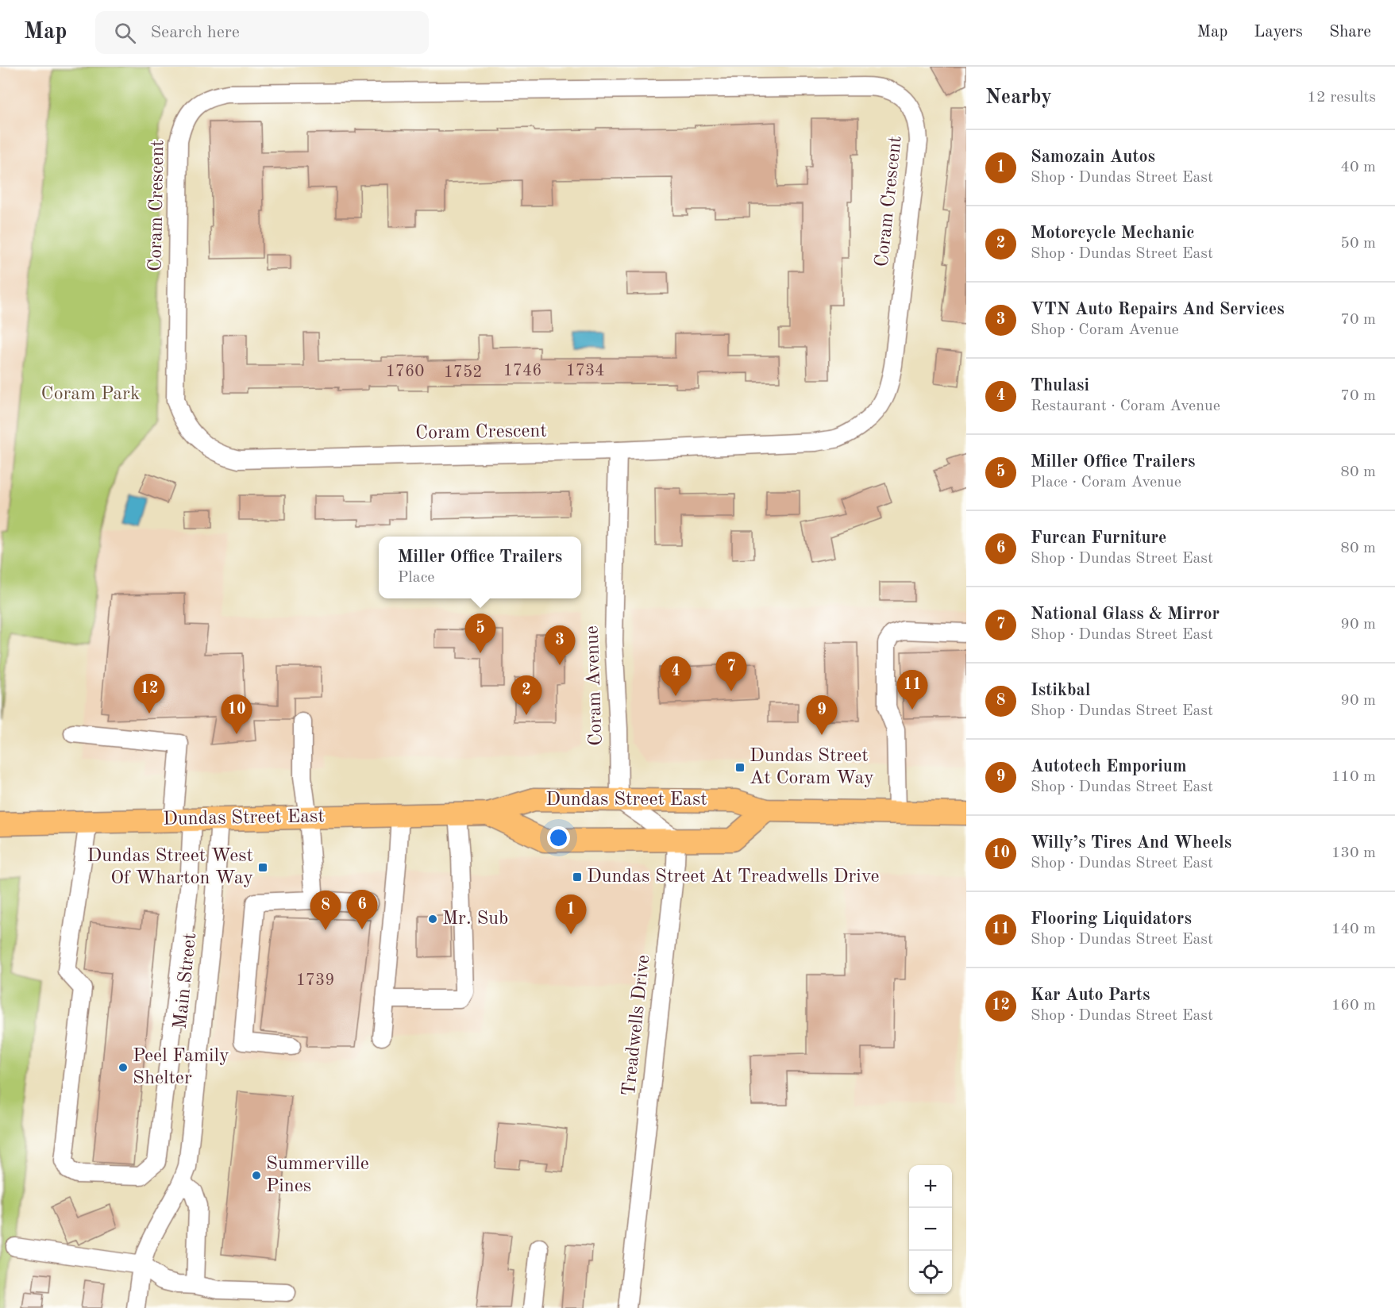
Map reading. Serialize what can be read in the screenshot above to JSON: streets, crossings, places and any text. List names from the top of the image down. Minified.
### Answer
{"streets":{"main road":["Dundas Street East"],"street":["Coram Crescent","Coram Avenue","Main Street","Treadwells Drive"]},"crossings":[["Coram Crescent","Coram Avenue"],["Coram Avenue","Dundas Street East"],["Dundas Street East","Main Street"],["Dundas Street East","Treadwells Drive"]],"parks":["Coram Park"],"places":{"transit":["Dundas Street At Coram Way","Dundas Street West Of Wharton Way","Dundas Street At Treadwells Drive"],"other":["Mr. Sub","Peel Family Shelter","Summerville Pines"]},"house_numbers":["1746","1734","1760","1752","1739"],"page":{"header":"Map","search":"Search here","nav":["Map","Layers","Share"],"heading":["Nearby","12 results"],"list":[{"mark":"1","name":"Samozain Autos","note":"Shop · Dundas Street East","value":"40 m"},{"mark":"2","name":"Motorcycle Mechanic","note":"Shop · Dundas Street East","value":"50 m"},{"mark":"3","name":"VTN Auto Repairs And Services","note":"Shop · Coram Avenue","value":"70 m"},{"mark":"4","name":"Thulasi","note":"Restaurant · Coram Avenue","value":"70 m"},{"mark":"5","name":"Miller Office Trailers","note":"Place · Coram Avenue","value":"80 m"},{"mark":"6","name":"Furcan Furniture","note":"Shop · Dundas Street East","value":"80 m"},{"mark":"7","name":"National Glass & Mirror","note":"Shop · Dundas Street East","value":"90 m"},{"mark":"8","name":"Istikbal","note":"Shop · Dundas Street East","value":"90 m"},{"mark":"9","name":"Autotech Emporium","note":"Shop · Dundas Street East","value":"110 m"},{"mark":"10","name":"Willy’s Tires And Wheels","note":"Shop · Dundas Street East","value":"130 m"},{"mark":"11","name":"Flooring Liquidators","note":"Shop · Dundas Street East","value":"140 m"},{"mark":"12","name":"Kar Auto Parts","note":"Shop · Dundas Street East","value":"160 m"}],"popup":["Miller Office Trailers","Place"],"pins":["5","3","7","4","11","12","2","10","9","6","8","1"],"map_buttons":["+","−"]}}
